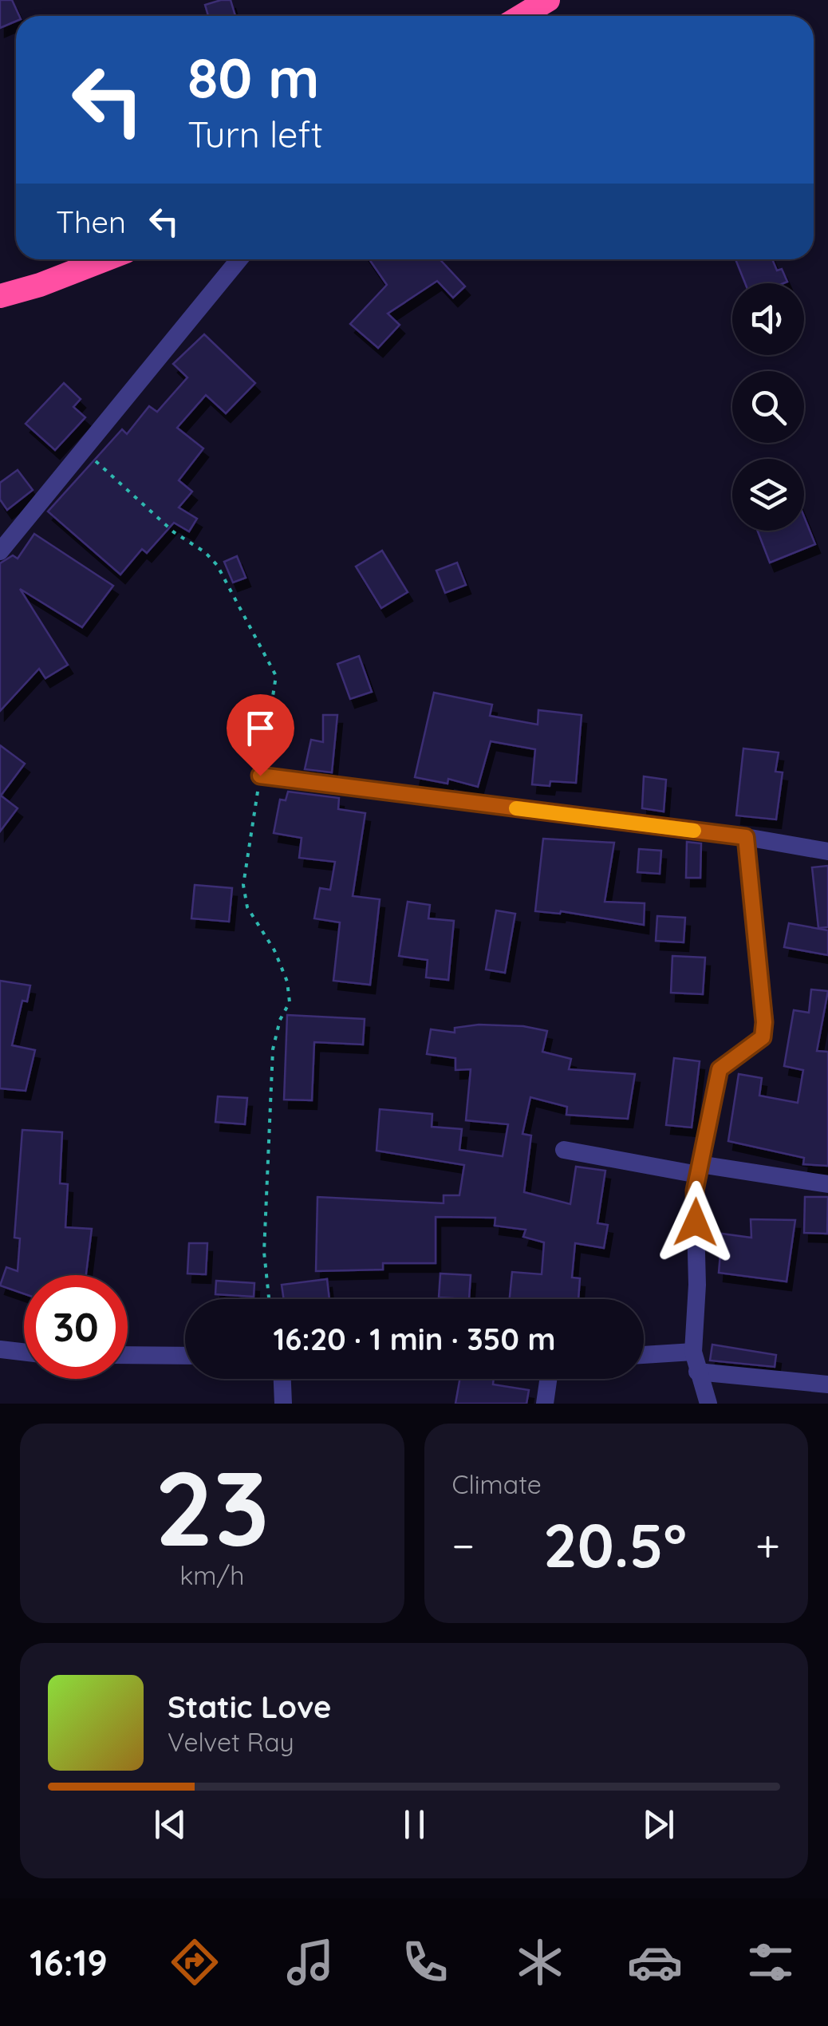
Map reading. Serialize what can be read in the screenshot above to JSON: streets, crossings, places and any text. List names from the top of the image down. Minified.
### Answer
{"page":{"turn":["80 m","Turn left"],"then":"Then","limit":"30","trip":"16:20 · 1 min · 350 m","tile":[["23","km/h"],"Climate"],"heat":["−","20.5°","+"],"song":["Static Love","Velvet Ray"],"tabs":"16:19"}}
